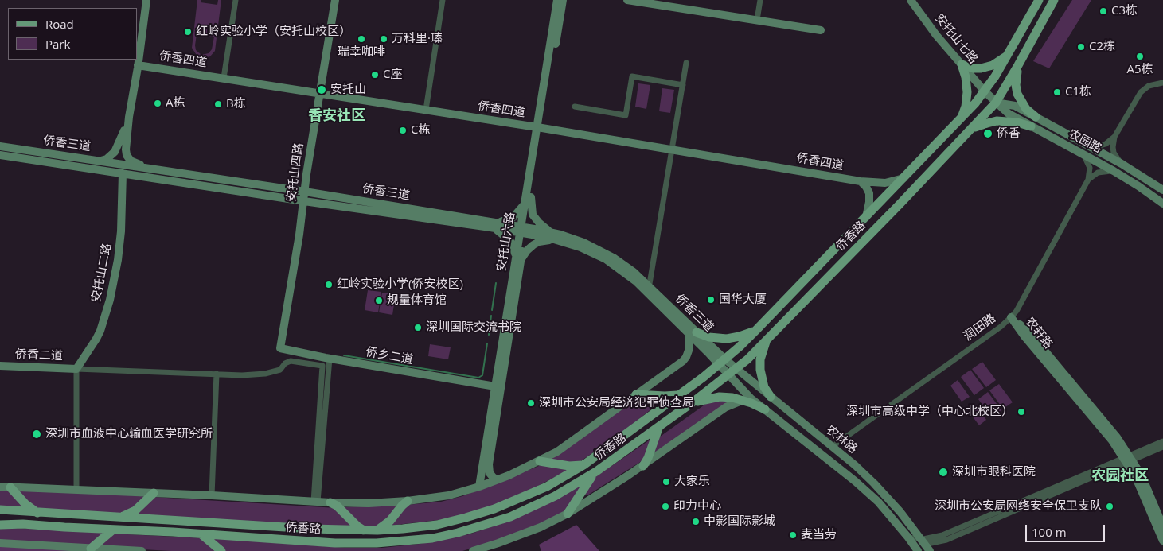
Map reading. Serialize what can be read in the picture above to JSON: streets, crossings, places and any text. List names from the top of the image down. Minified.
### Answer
{"streets":{"main road":["侨香路"],"street":["安托山七路","侨香四道","农园路","侨香三道","安托山四路","安托山六路","安托山二路","润田路","农轩路","侨香二道","侨乡二道","农林路"]},"crossings":[["安托山七路","农园路"],["安托山七路","侨香路"],["侨香四道","安托山四路"],["侨香四道","侨香路"],["侨香四道","安托山六路"],["农园路","侨香路"],["侨香三道","安托山四路"],["侨香三道","侨香路"],["侨香三道","安托山六路"],["侨香三道","安托山二路"],["侨香三道","农林路"],["安托山四路","侨乡二道"],["侨香路","农林路"],["安托山六路","侨乡二道"],["安托山二路","侨香二道"],["润田路","农轩路"],["润田路","农林路"]],"districts":["香安社区","农园社区"],"places":["C3栋","红岭实验小学（安托山校区）","瑞幸咖啡","万科里·瑧","C2栋","A5栋","C座","安托山","C1栋","A栋","B栋","C栋","侨香","红岭实验小学(侨安校区)","国华大厦","规量体育馆","深圳国际交流书院","深圳市公安局经济犯罪侦查局","深圳市高级中学（中心北校区）","深圳市血液中心输血医学研究所","深圳市眼科医院","大家乐","印力中心","深圳市公安局网络安全保卫支队","中影国际影城","麦当劳"],"legend":["Road","Park"],"scale_bar":"100 m"}
